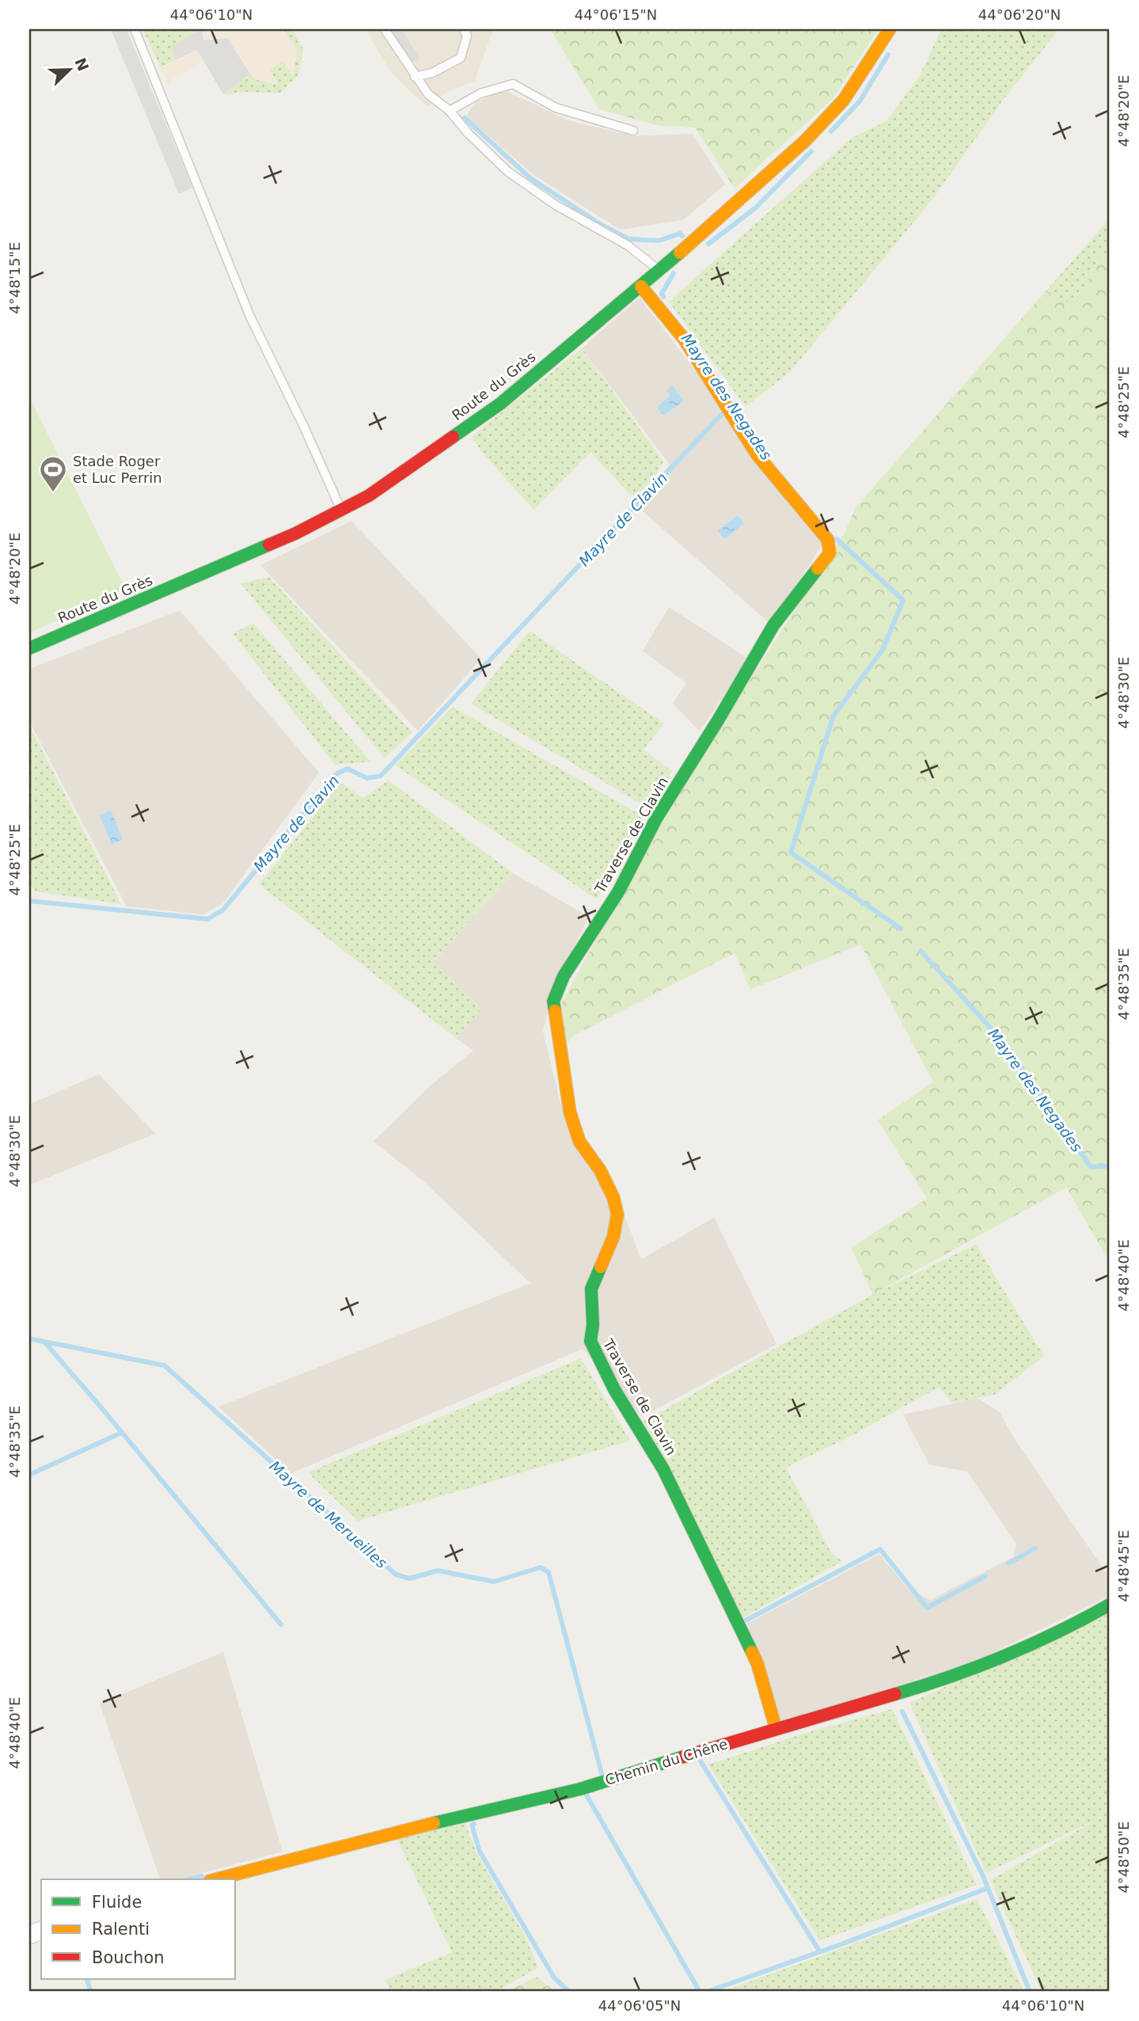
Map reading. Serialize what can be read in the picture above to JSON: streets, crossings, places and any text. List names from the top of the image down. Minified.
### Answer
{"streets":{"street":["Route du Grès","Traverse de Clavin","Chemin du Chêne"]},"crossings":[["Route du Grès","Traverse de Clavin"],["Traverse de Clavin","Chemin du Chêne"]],"water":["Mayre des Negades","Mayre de Clavin","Mayre de Merueilles"],"places":{"sports":["Stade Roger et Luc Perrin"]},"legend":["Fluide","Ralenti","Bouchon"],"north":"top right","coordinates":["44°06'10\"N","44°06'15\"N","44°06'20\"N","4°48'20\"E","4°48'15\"E","4°48'25\"E","4°48'30\"E","4°48'35\"E","4°48'40\"E","4°48'45\"E","4°48'50\"E","44°06'05\"N"]}
